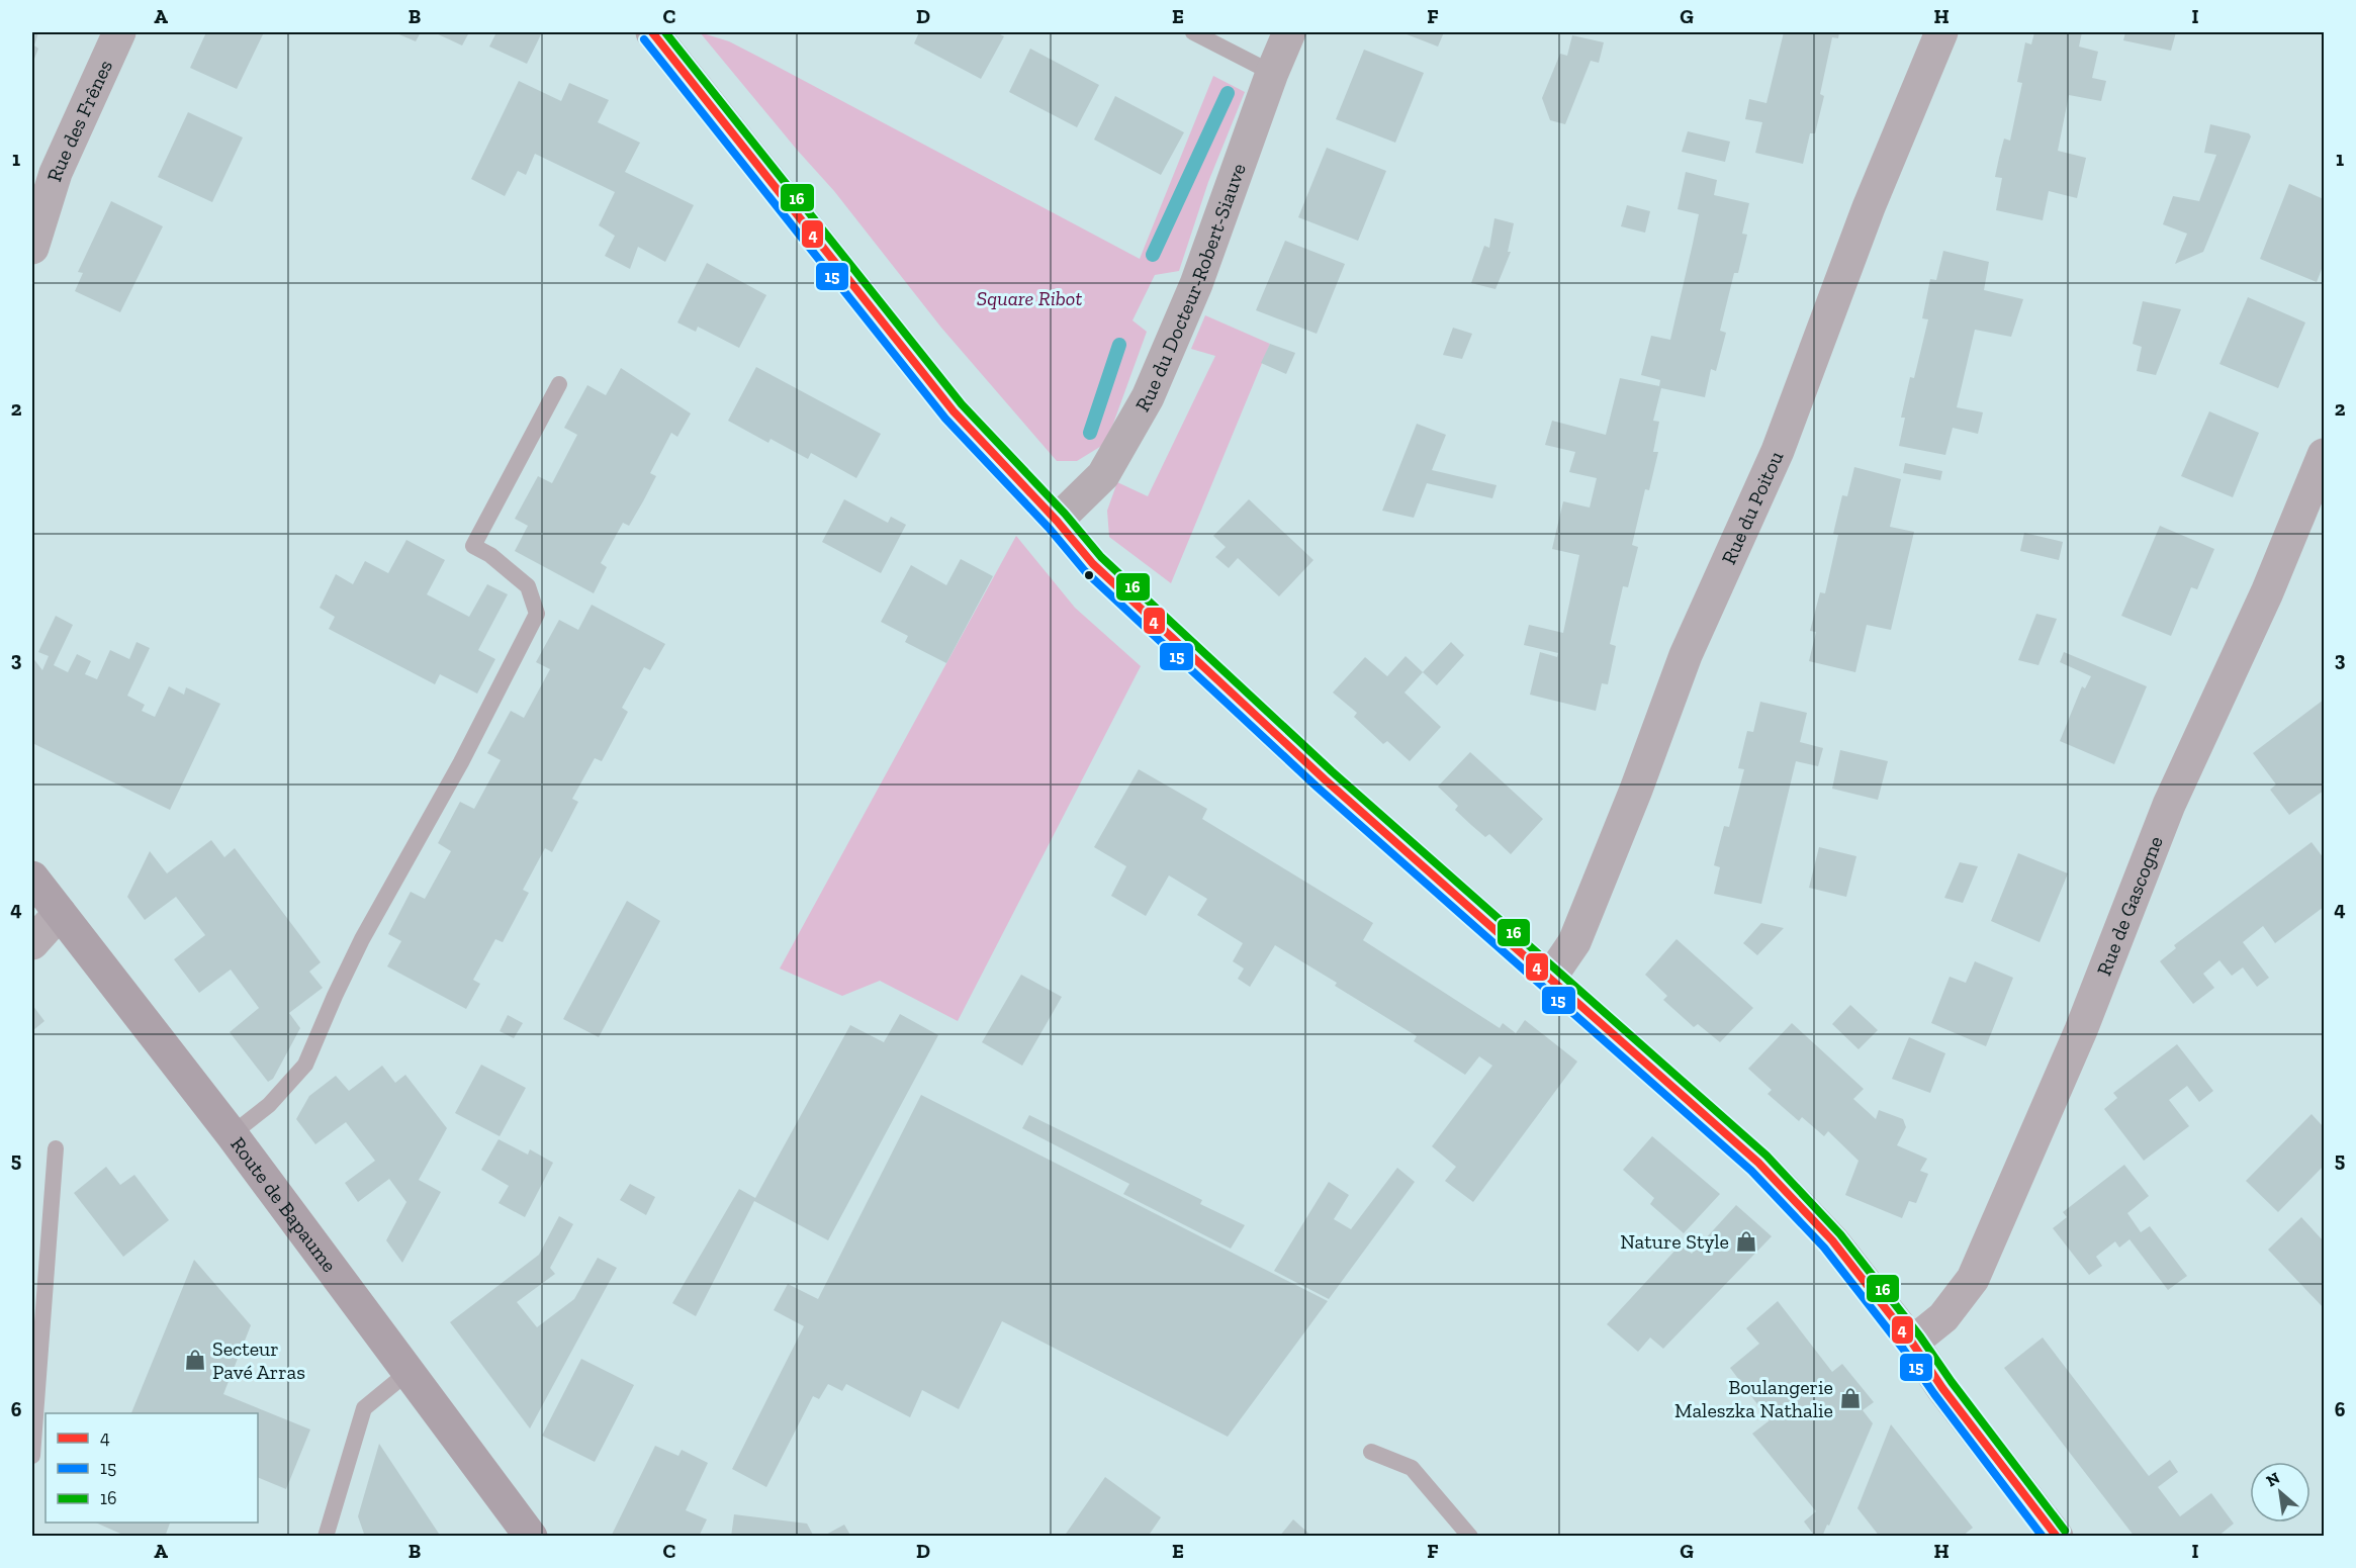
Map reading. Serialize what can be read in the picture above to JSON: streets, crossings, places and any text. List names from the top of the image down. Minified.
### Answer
{"streets":{"main road":["Route de Bapaume"],"street":["Rue des Frênes","Rue du Docteur-Robert-Siauve","Rue du Poitou","Rue de Gascogne"]},"parks":["Square Ribot"],"places":{"shop":["Nature Style","Secteur Pavé Arras","Boulangerie Maleszka Nathalie"]},"lines":["transit line 4","transit line 16","transit line 15"],"legend":["4","15","16"],"north":"top left","grid":{"columns":["A","B","C","D","E","F","G","H","I"],"rows":["1","2","3","4","5","6"]}}
